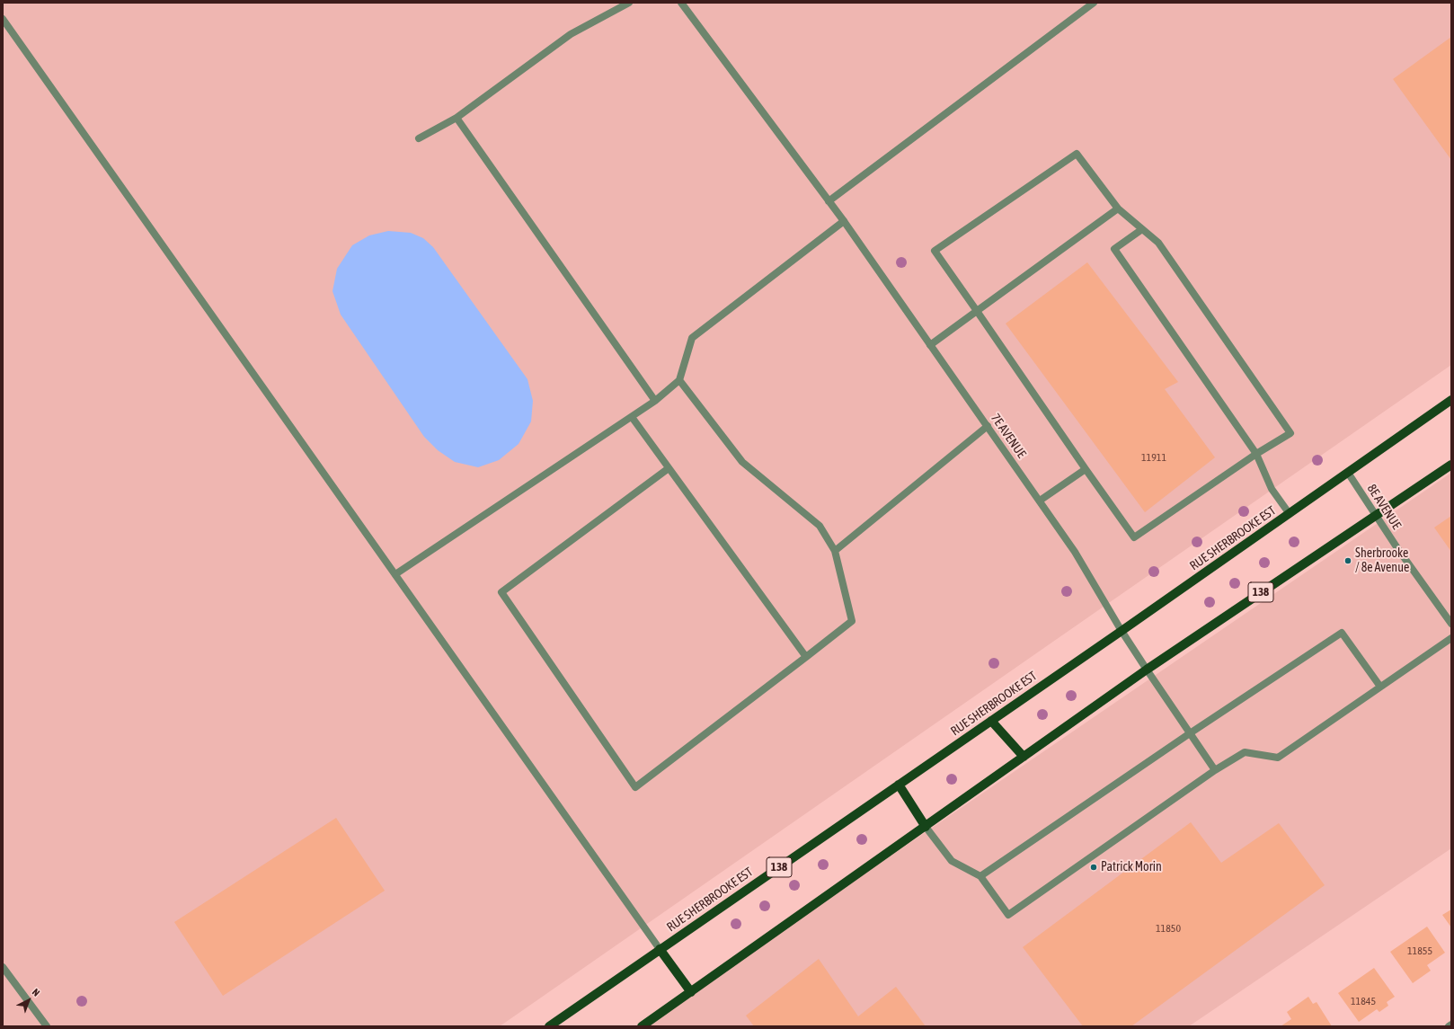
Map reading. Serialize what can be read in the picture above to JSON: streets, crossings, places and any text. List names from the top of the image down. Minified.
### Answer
{"streets":{"main road":["RUE SHERBROOKE EST","138"],"street":["7E AVENUE","8E AVENUE"]},"crossings":[["7E AVENUE","RUE SHERBROOKE EST"],["7E AVENUE","138"],["8E AVENUE","RUE SHERBROOKE EST"],["8E AVENUE","138"]],"places":["Sherbrooke / 8e Avenue","Patrick Morin"],"house_numbers":["11911","11850","11855","11845"],"north":"top right"}
